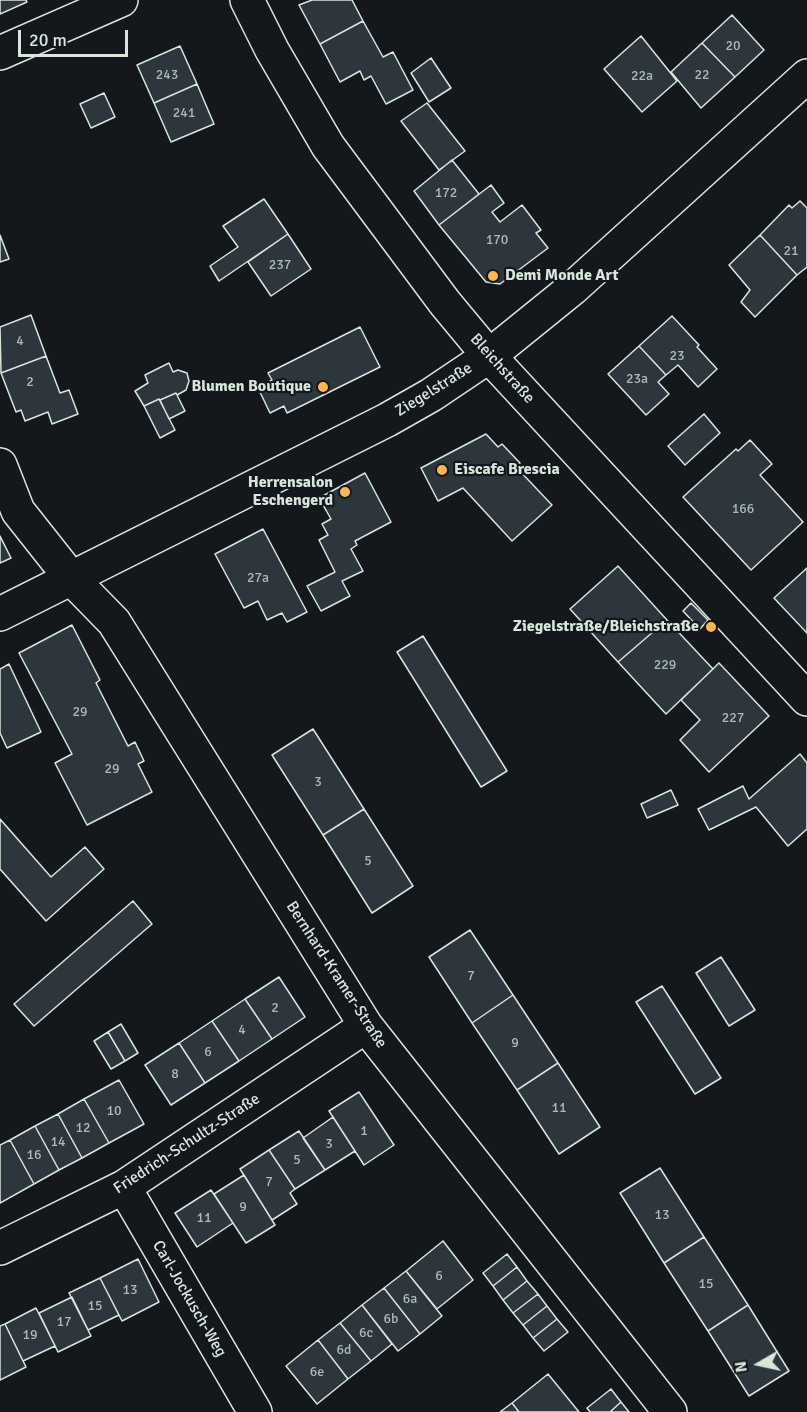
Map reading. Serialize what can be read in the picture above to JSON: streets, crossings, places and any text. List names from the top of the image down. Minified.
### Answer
{"streets":{"street":["Bleichstraße","Ziegelstraße","Bernhard-Kramer-Straße","Friedrich-Schultz-Straße","Carl-Jockusch-Weg"]},"crossings":[["Bleichstraße","Ziegelstraße"],["Ziegelstraße","Bernhard-Kramer-Straße"],["Bernhard-Kramer-Straße","Friedrich-Schultz-Straße"],["Friedrich-Schultz-Straße","Carl-Jockusch-Weg"]],"places":["Demi Monde Art","Blumen Boutique","Eiscafe Brescia","Herrensalon Eschengerd","Ziegelstraße/Bleichstraße"],"house_numbers":["20","243","22","22a","241","172","170","21","237","4","23","23a","2","166","27a","229","29","227","29","3","5","7","2","4","9","6","8","11","10","12","1","14","3","16","5","7","9","13","11","6","15","13","6a","15","6b","17","6c","19","6d","6e"],"scale_bar":"20 m","north":"left"}
